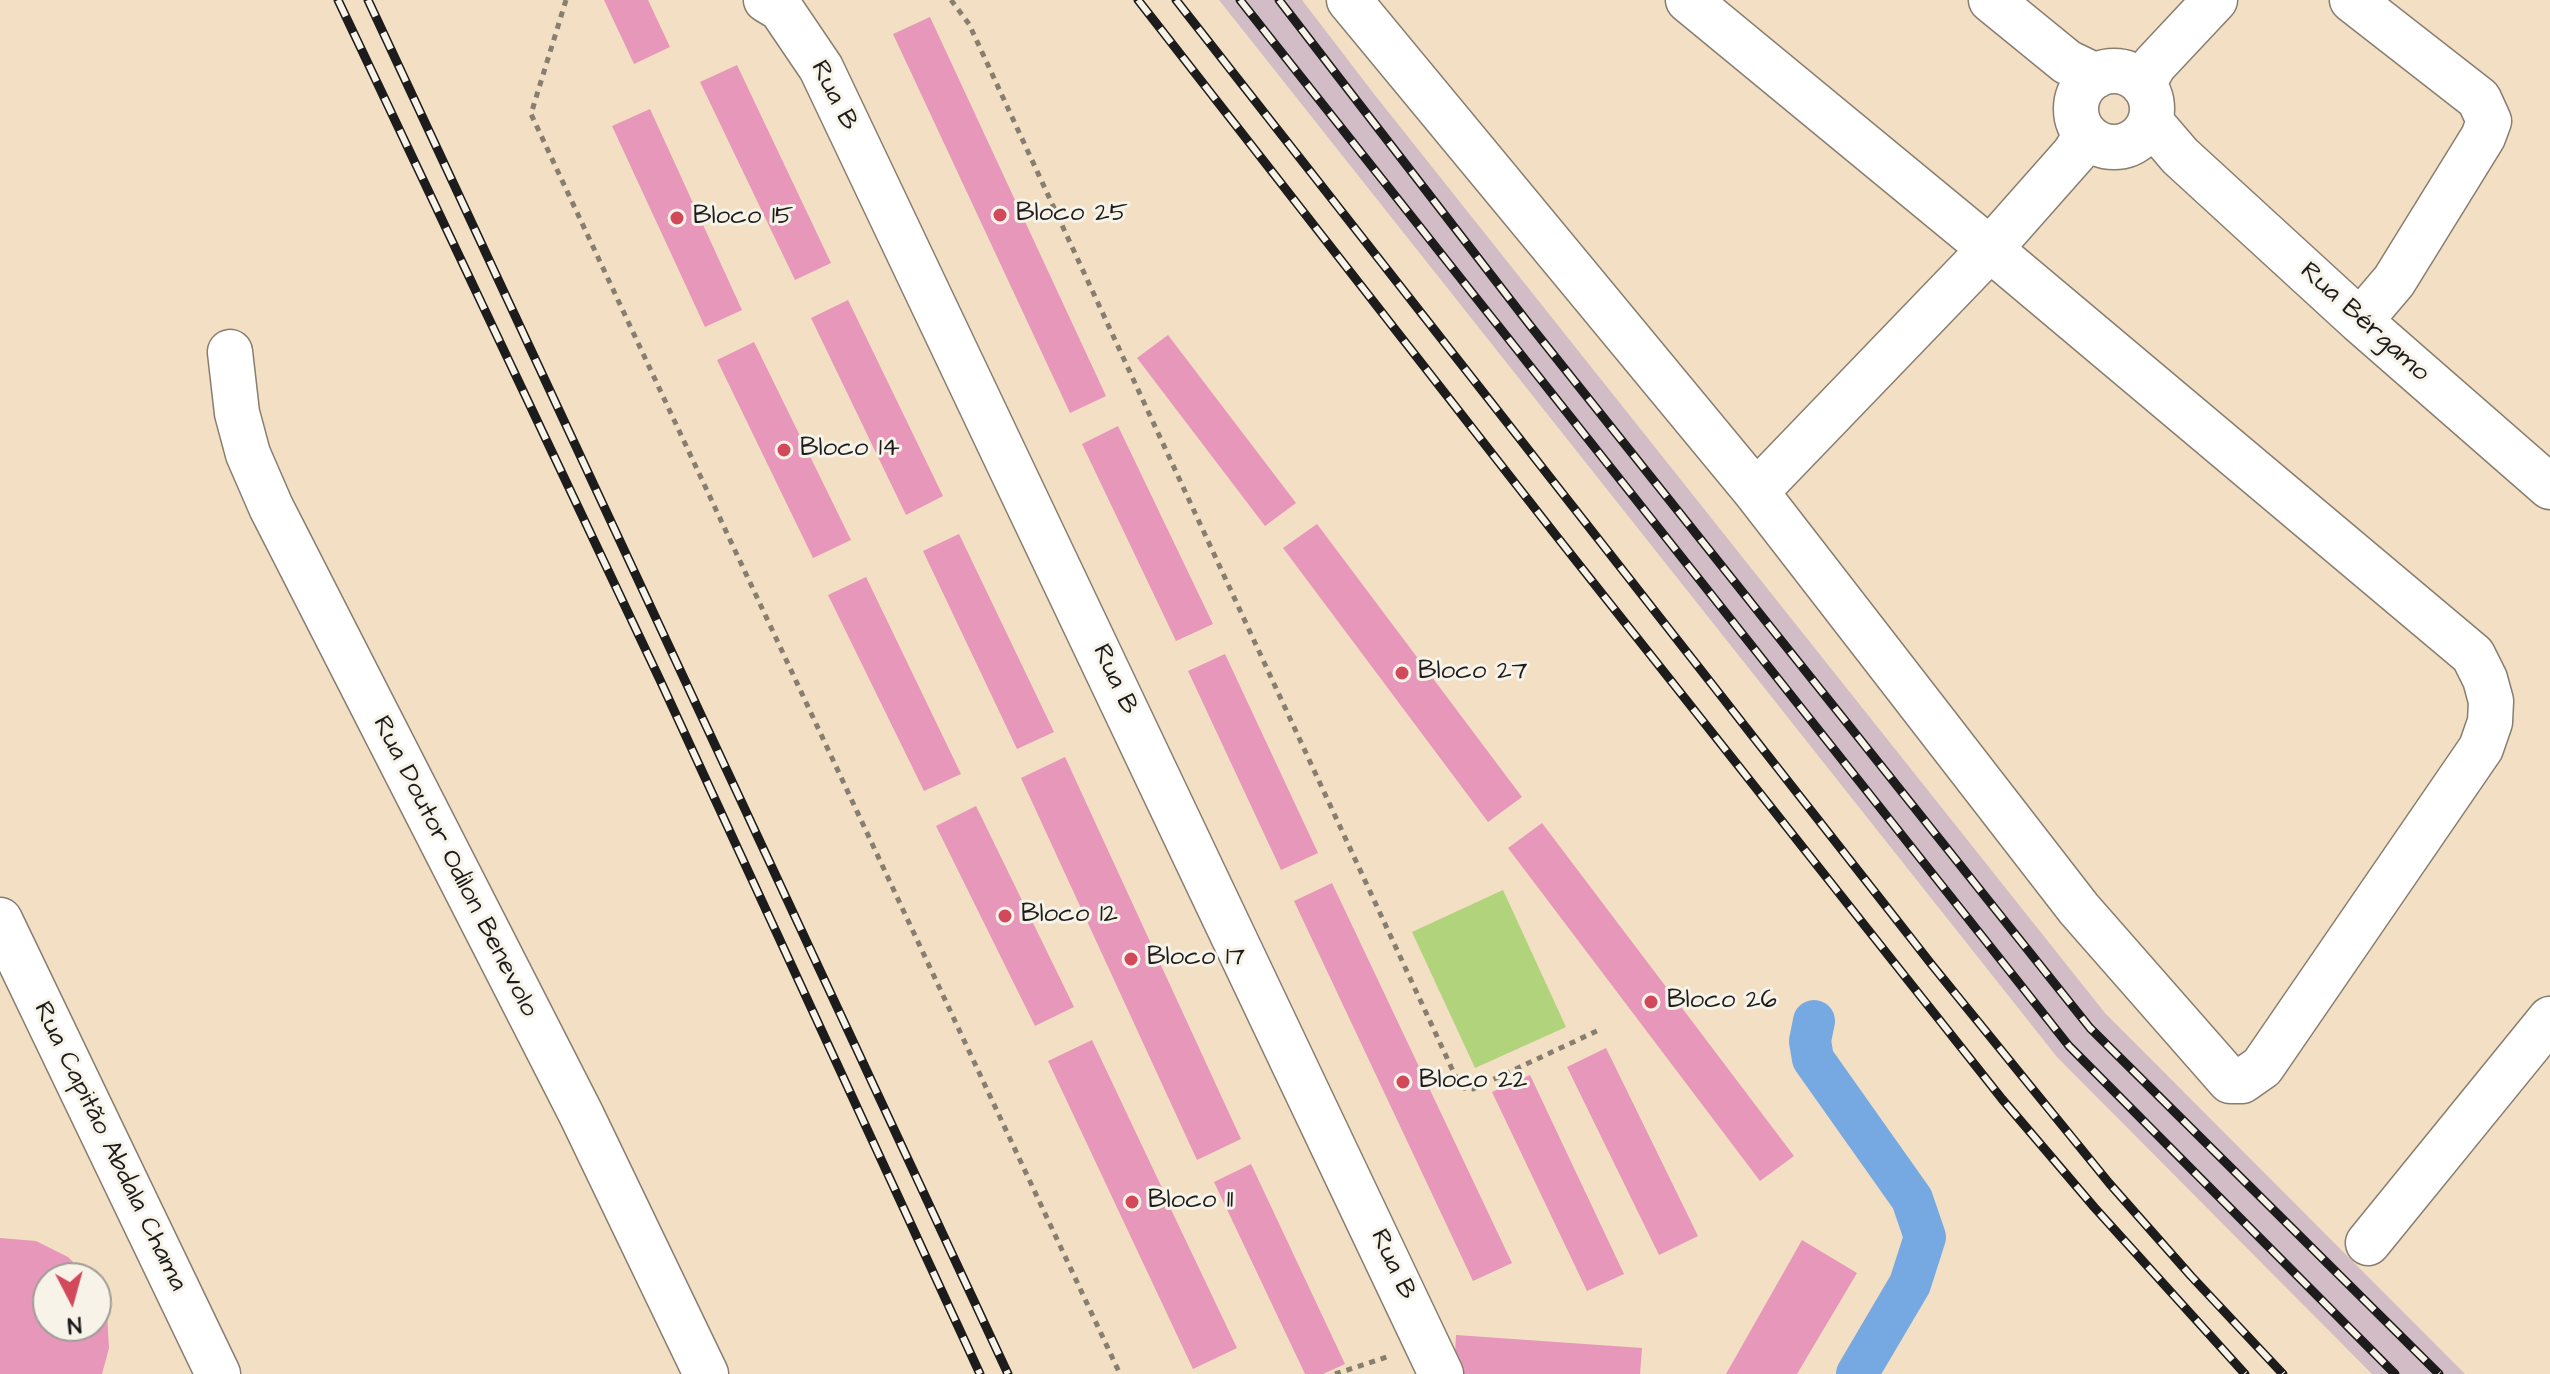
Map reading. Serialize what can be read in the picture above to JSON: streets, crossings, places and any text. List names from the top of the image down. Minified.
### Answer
{"streets":{"street":["Rua B","Rua Bérgamo","Rua Doutor Odilon Benevolo","Rua Capitão Abdala Chama"]},"places":["Bloco 25","Bloco 15","Bloco 14","Bloco 27","Bloco 12","Bloco 17","Bloco 26","Bloco 22","Bloco 11"],"north":"bottom"}
